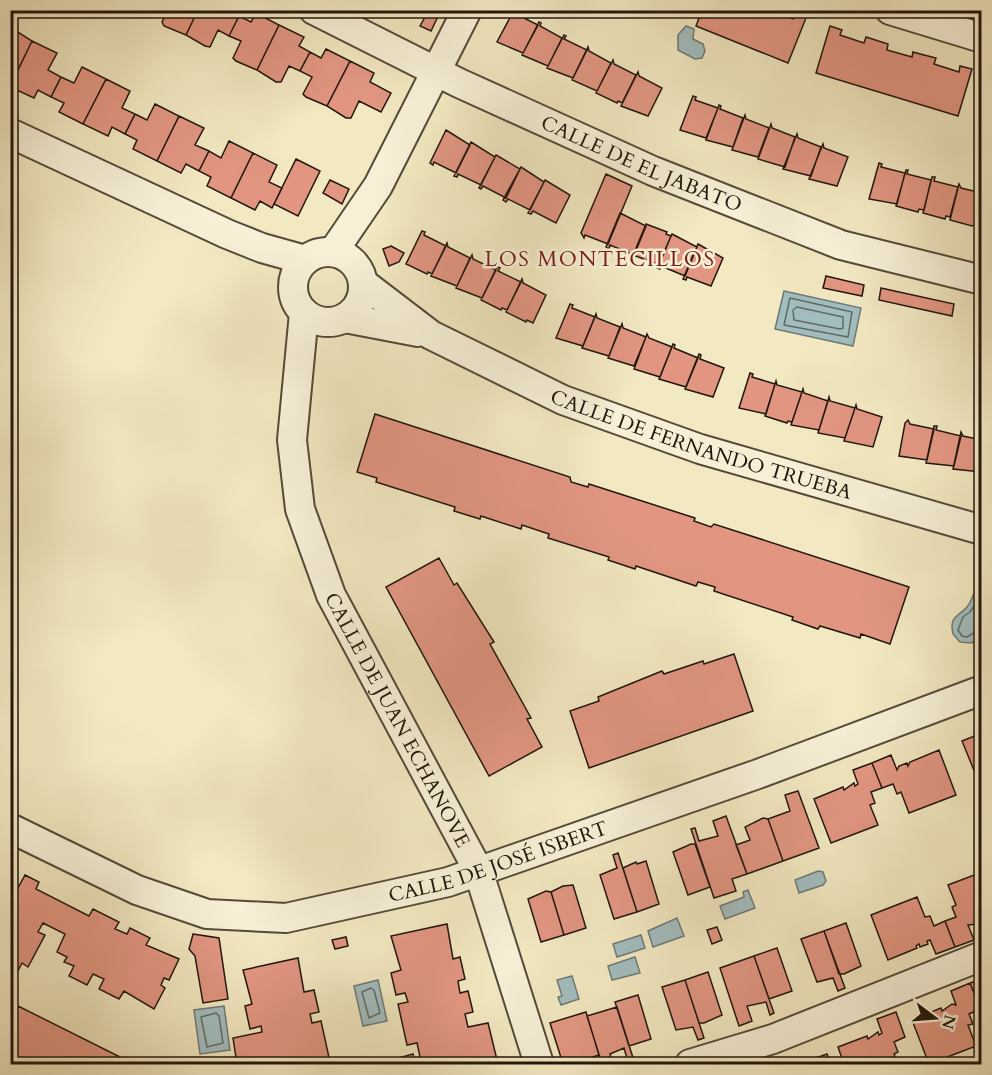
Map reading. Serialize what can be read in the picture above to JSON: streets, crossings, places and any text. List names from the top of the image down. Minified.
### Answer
{"streets":{"street":["CALLE DE EL JABATO","CALLE DE FERNANDO TRUEBA","CALLE DE JUAN ECHANOVE","CALLE DE JOSÉ ISBERT"]},"crossings":[["CALLE DE FERNANDO TRUEBA","CALLE DE JUAN ECHANOVE"],["CALLE DE JUAN ECHANOVE","CALLE DE JOSÉ ISBERT"]],"districts":["LOS MONTECILLOS"],"north":"right"}
